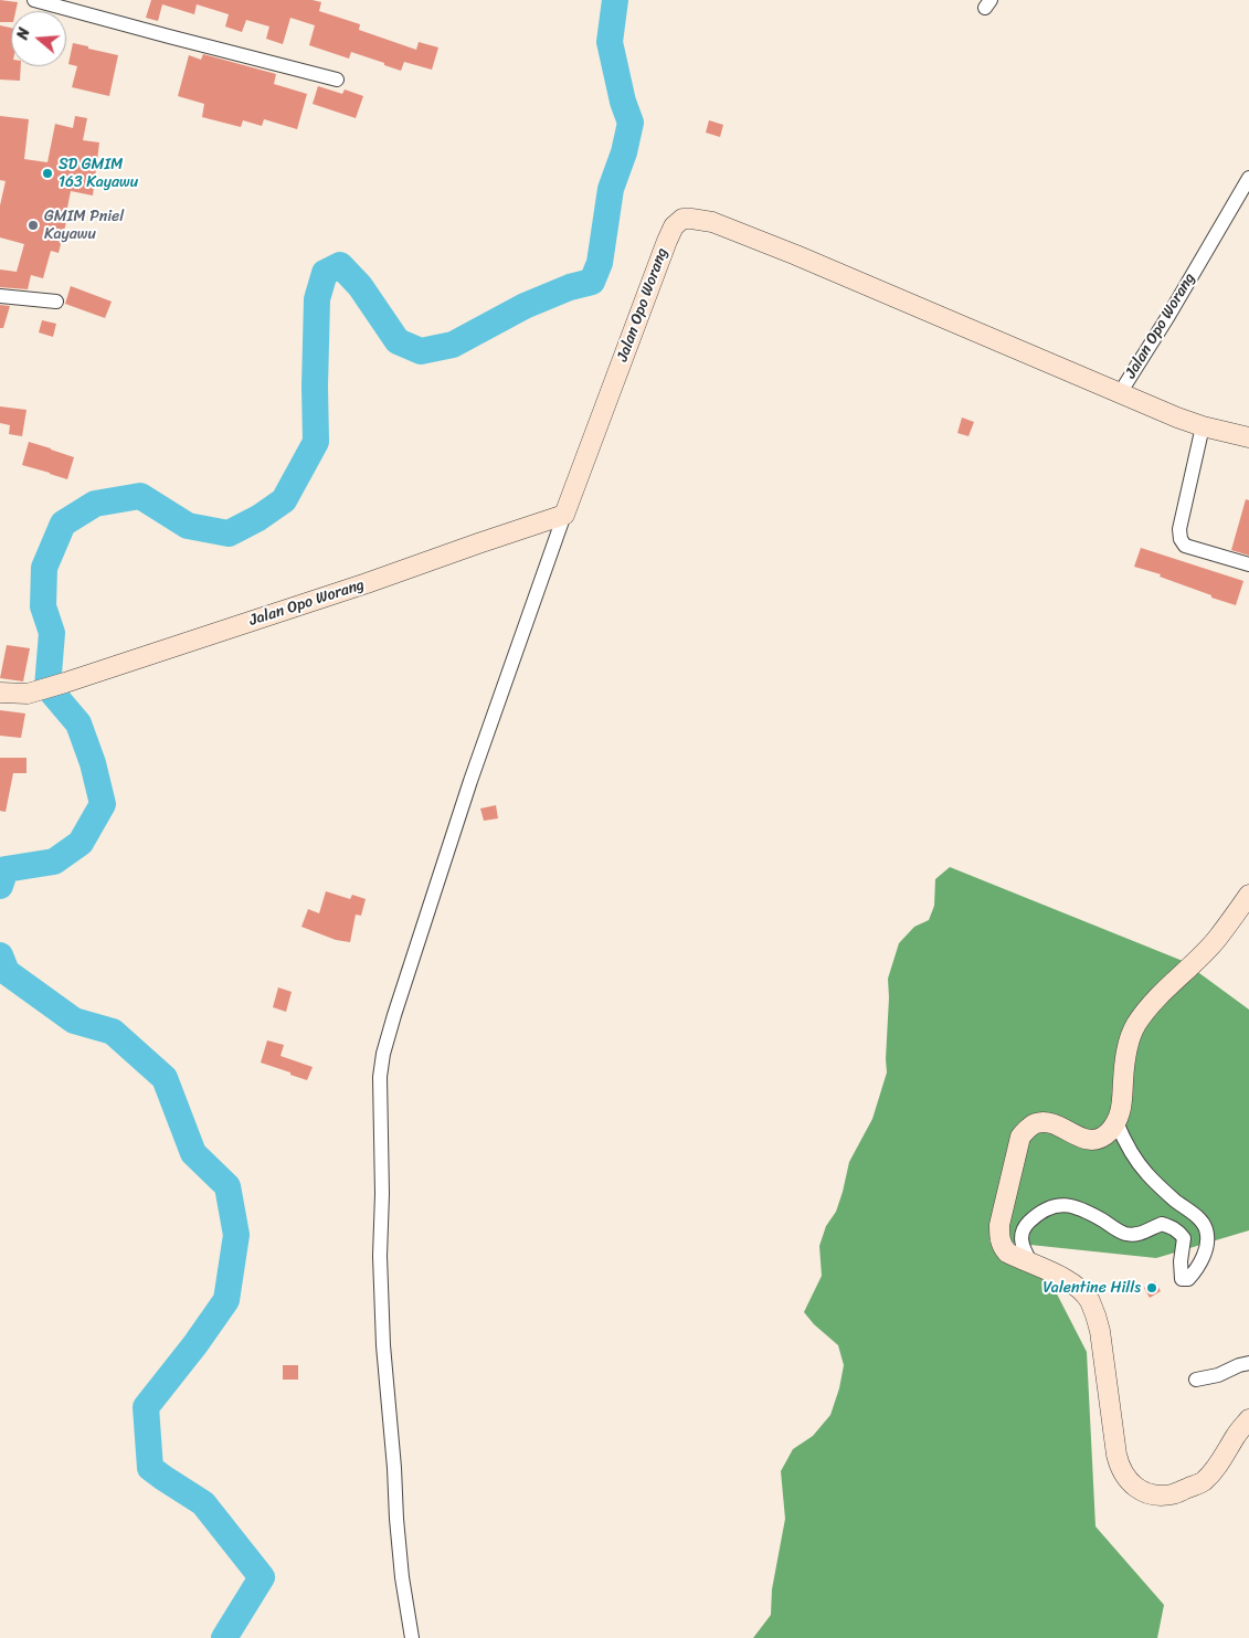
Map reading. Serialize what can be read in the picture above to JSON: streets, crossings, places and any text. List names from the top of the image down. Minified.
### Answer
{"streets":{"street":["Jalan Opo Worang"]},"places":["SD GMIM 163 Kayawu","GMIM Pniel Kayawu","Valentine Hills"],"north":"left"}
